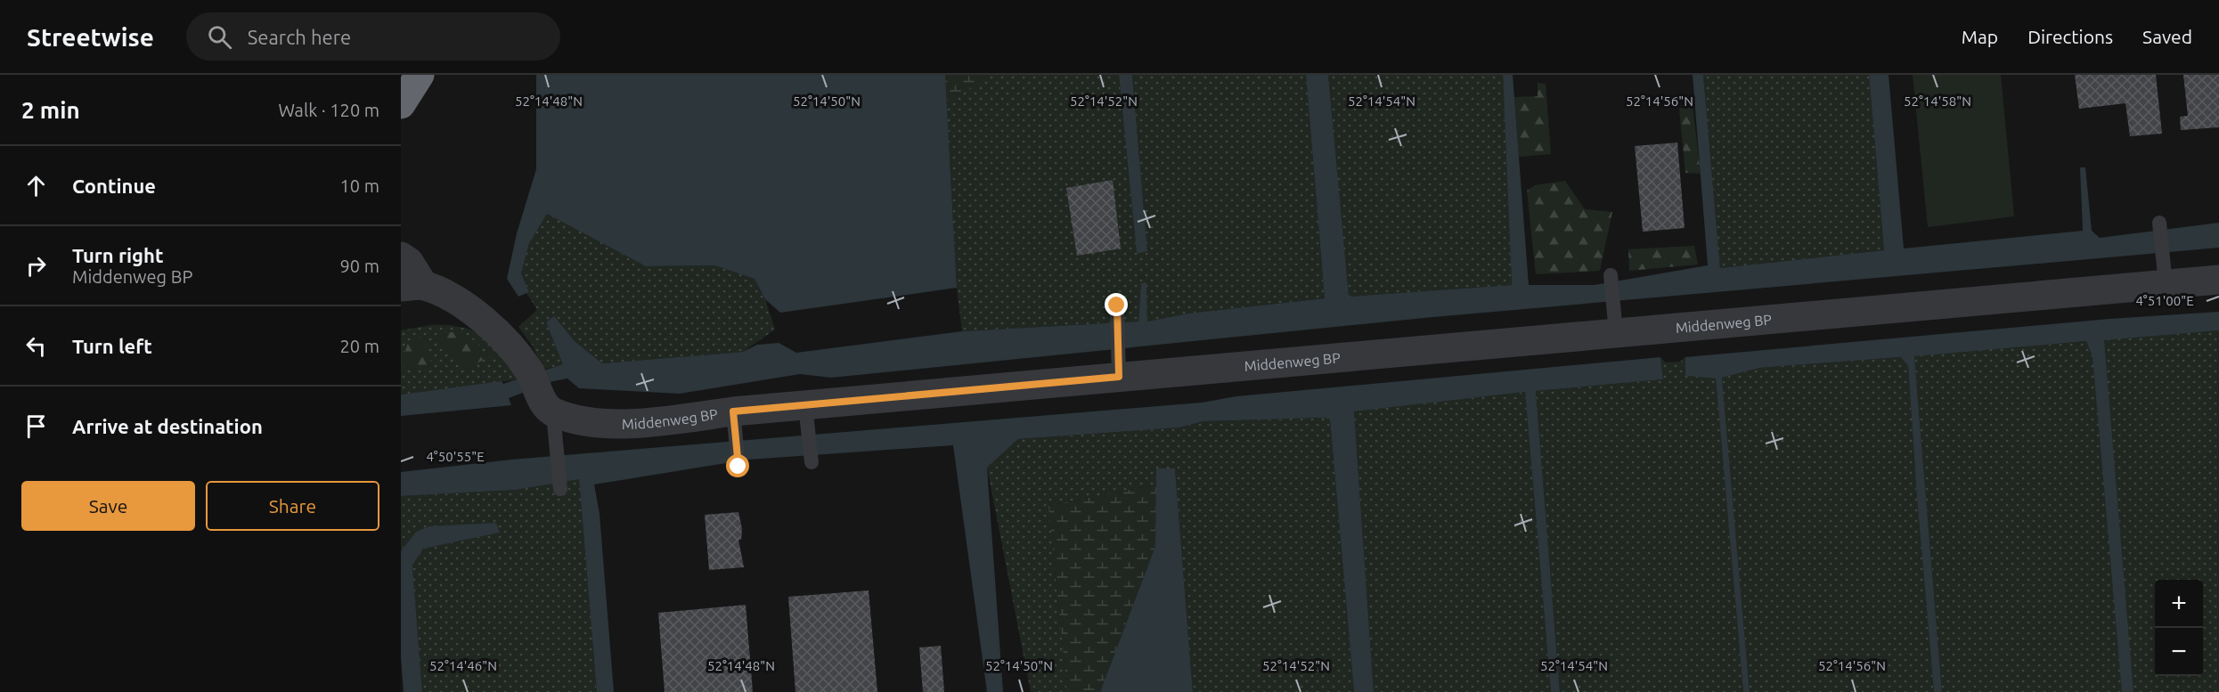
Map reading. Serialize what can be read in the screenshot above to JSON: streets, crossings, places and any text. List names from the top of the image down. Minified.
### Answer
{"streets":{"street":["Middenweg BP"]},"page":{"header":"Streetwise","search":"Search here","nav":["Map","Directions","Saved"],"heading":["2 min","Walk · 120 m"],"list":[["Continue","10 m"],["Turn right","Middenweg BP","90 m"],["Turn left","20 m"],"Arrive at destination"],"buttons":["Save","Share"],"map_buttons":["+","−"]},"coordinates":["52°14'48\"N","52°14'50\"N","52°14'52\"N","52°14'54\"N","52°14'56\"N","52°14'58\"N","4°51'00\"E","4°50'55\"E","52°14'46\"N"]}
